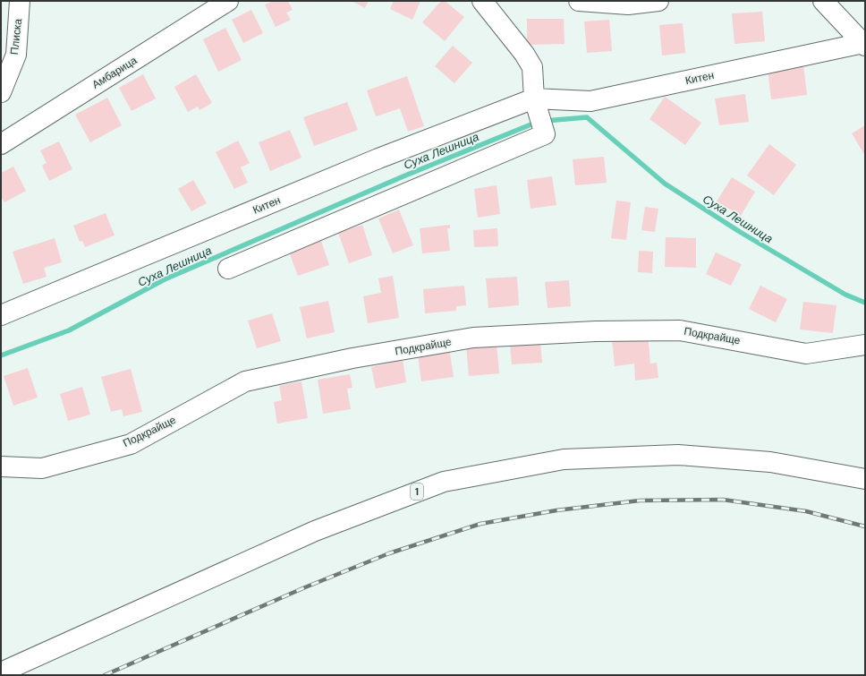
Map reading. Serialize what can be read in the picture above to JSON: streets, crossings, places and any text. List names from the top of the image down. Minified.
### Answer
{"streets":{"main road":["Плиска","Амбарица","Китен","Подкрайще","1"]},"water":["Суха Лешница"]}
